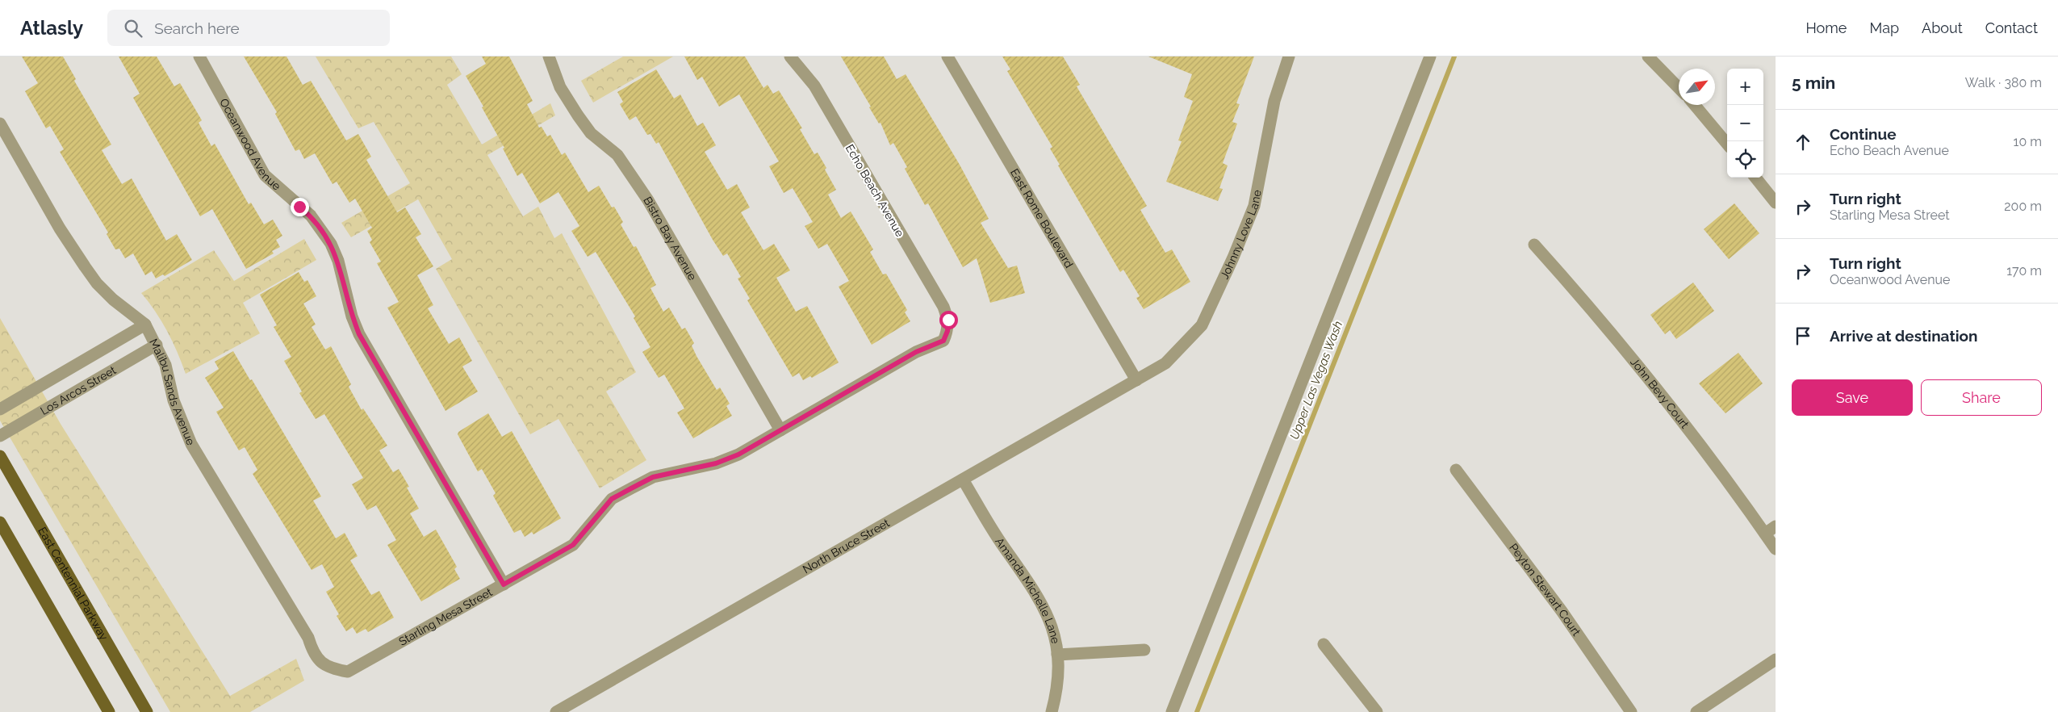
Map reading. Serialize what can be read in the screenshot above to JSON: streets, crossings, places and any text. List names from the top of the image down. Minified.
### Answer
{"streets":{"main road":["East Centennial Parkway"],"street":["Oceanwood Avenue","Echo Beach Avenue","East Rome Boulevard","Johnny Love Lane","Bistro Bay Avenue","Los Arcos Street","Malibu Sands Avenue","John Bevy Court","North Bruce Street","Peyton Stewart Court","Amanda Michelle Lane","Starling Mesa Street"]},"crossings":[["Oceanwood Avenue","Starling Mesa Street"],["Echo Beach Avenue","Starling Mesa Street"],["East Rome Boulevard","Johnny Love Lane"],["East Rome Boulevard","North Bruce Street"],["Johnny Love Lane","North Bruce Street"],["Bistro Bay Avenue","Starling Mesa Street"],["Los Arcos Street","Malibu Sands Avenue"],["Malibu Sands Avenue","Starling Mesa Street"],["North Bruce Street","Amanda Michelle Lane"]],"water":["Upper Las Vegas Wash"],"north":"top right","page":{"header":"Atlasly","search":"Search here","nav":["Home","Map","About","Contact"],"heading":["5 min","Walk · 380 m"],"map_buttons":["+","−"],"list":[["Continue","Echo Beach Avenue","10 m"],["Turn right","Starling Mesa Street","200 m"],["Turn right","Oceanwood Avenue","170 m"],"Arrive at destination"],"buttons":["Save","Share"]}}
